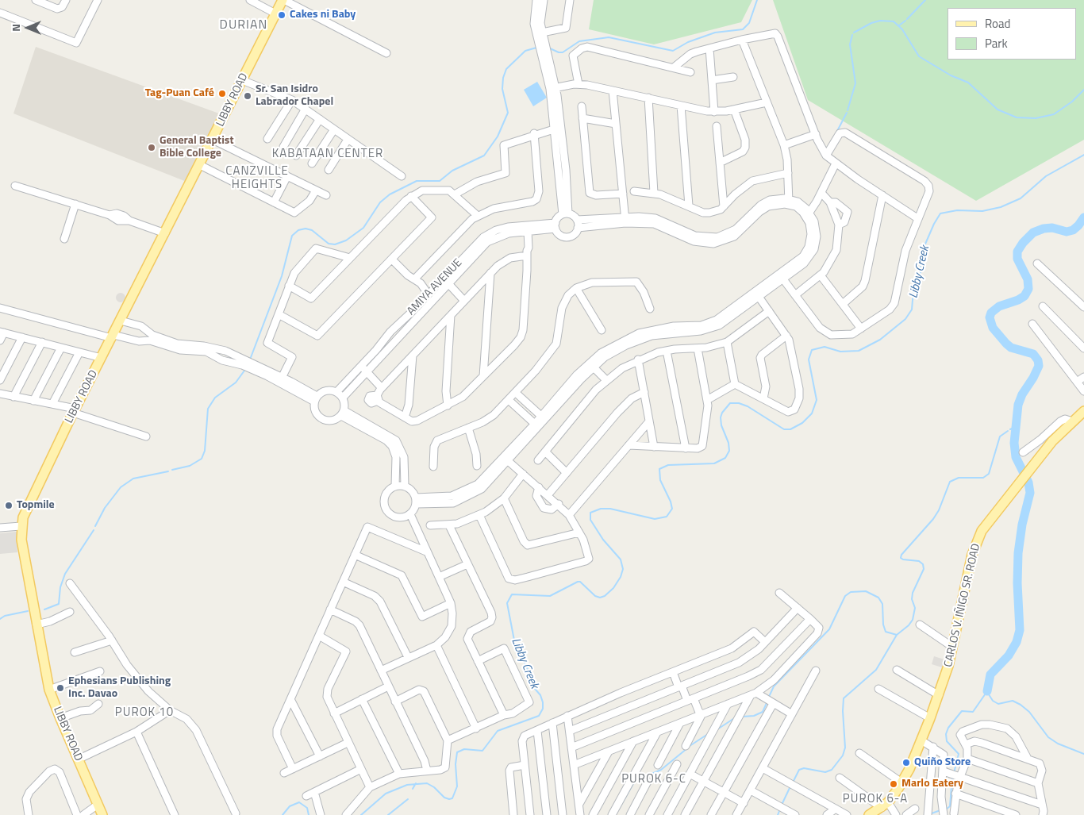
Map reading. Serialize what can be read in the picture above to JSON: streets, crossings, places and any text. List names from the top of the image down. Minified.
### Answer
{"streets":{"main road":["LIBBY ROAD","CARLOS V. IÑIGO SR. ROAD"],"street":["AMIYA AVENUE"]},"districts":["DURIAN","KABATAAN CENTER","CANZVILLE HEIGHTS","PUROK 10","PUROK 6-C","PUROK 6-A"],"water":["Libby Creek"],"places":["Cakes ni Baby","Tag-Puan Café","Sr. San Isidro Labrador Chapel","General Baptist Bible College","Topmile","Ephesians Publishing Inc. Davao","Quiño Store","Marlo Eatery"],"legend":["Road","Park"],"north":"left"}
